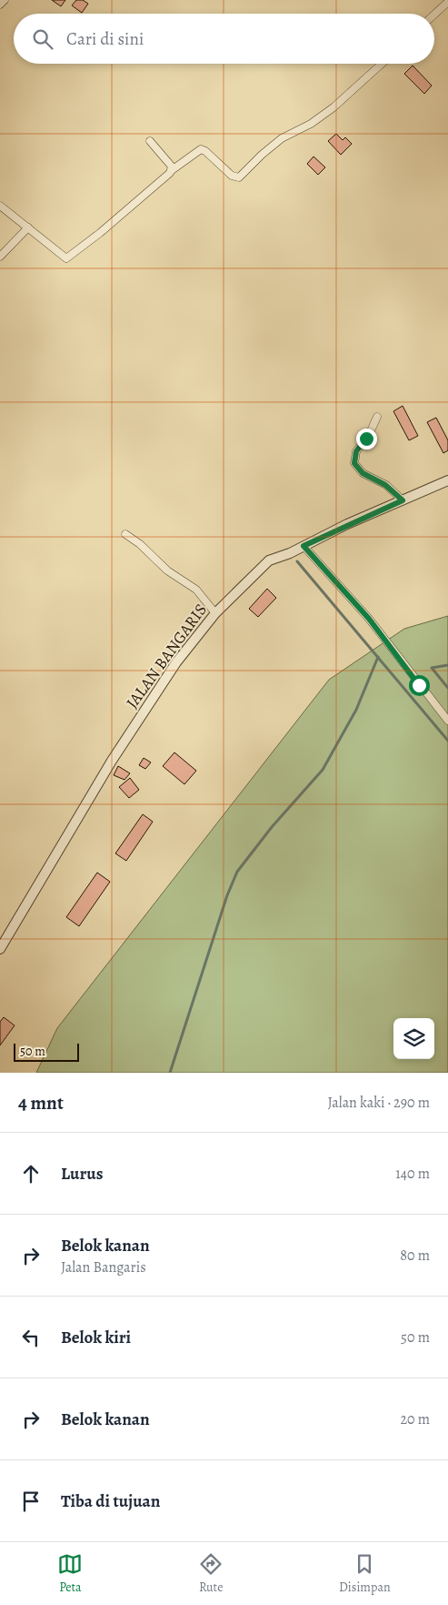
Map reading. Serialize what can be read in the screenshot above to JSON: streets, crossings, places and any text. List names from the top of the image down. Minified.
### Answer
{"streets":{"street":["JALAN BANGARIS"]},"scale_bar":"50 m","page":{"search":"Cari di sini","scale":"50 m","heading":["4 mnt","Jalan kaki · 290 m"],"list":[["Lurus","140 m"],["Belok kanan","Jalan Bangaris","80 m"],["Belok kiri","50 m"],["Belok kanan","20 m"],"Tiba di tujuan"],"nav":["Peta","Rute","Disimpan"]}}
